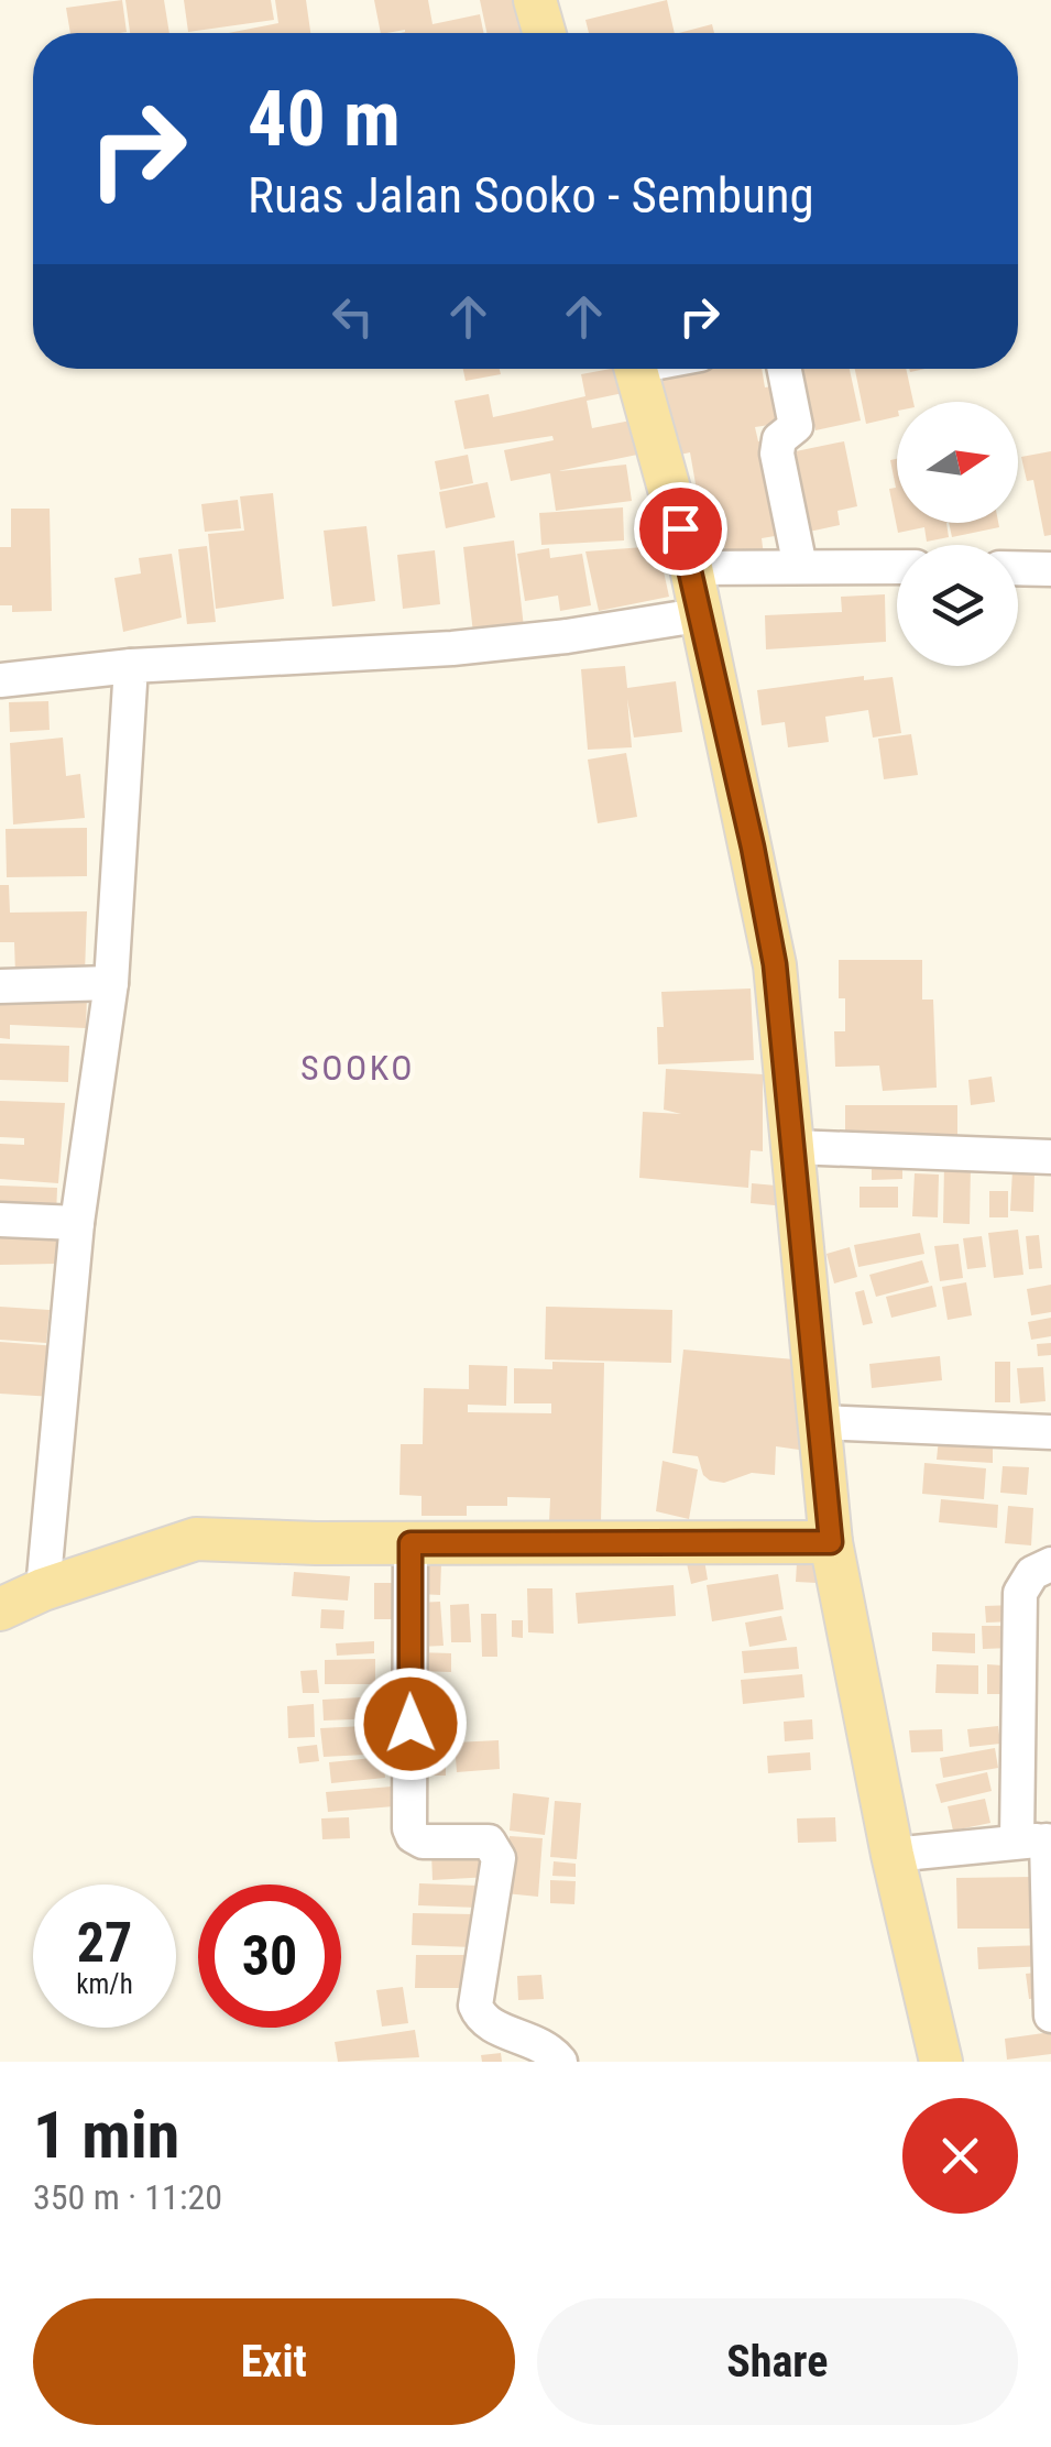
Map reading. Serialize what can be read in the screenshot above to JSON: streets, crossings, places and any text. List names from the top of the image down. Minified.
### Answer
{"districts":["SOOKO"],"north":"right","page":{"turn":["40 m","Ruas Jalan Sooko - Sembung"],"speed":"27 km/h","limit":"30","heading":["1 min","350 m · 11:20"],"buttons":["Exit","Share"]}}
